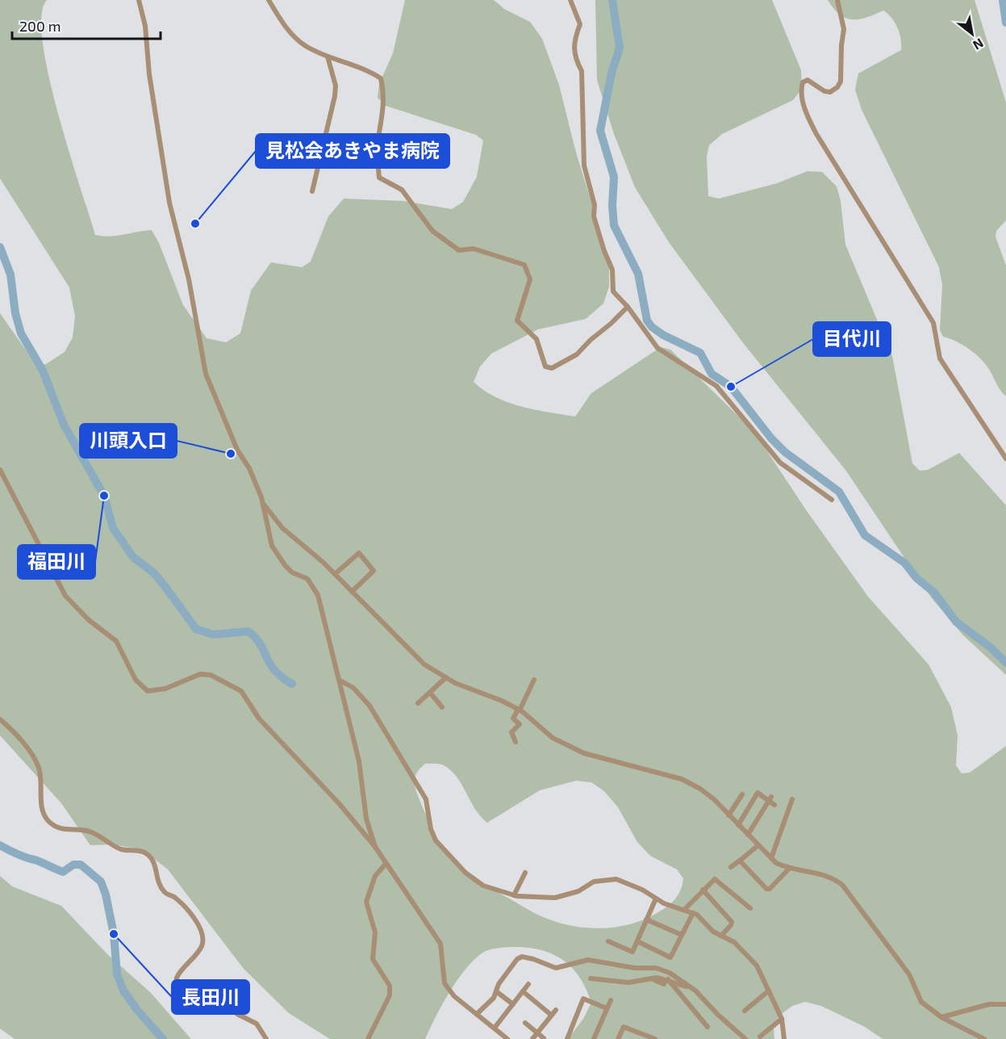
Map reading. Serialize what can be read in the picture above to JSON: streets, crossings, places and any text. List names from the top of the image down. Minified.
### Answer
{"places":["見松会あきやま病院","目代川","川頭入口","福田川","長田川"],"scale_bar":"200 m","north":"bottom right"}
